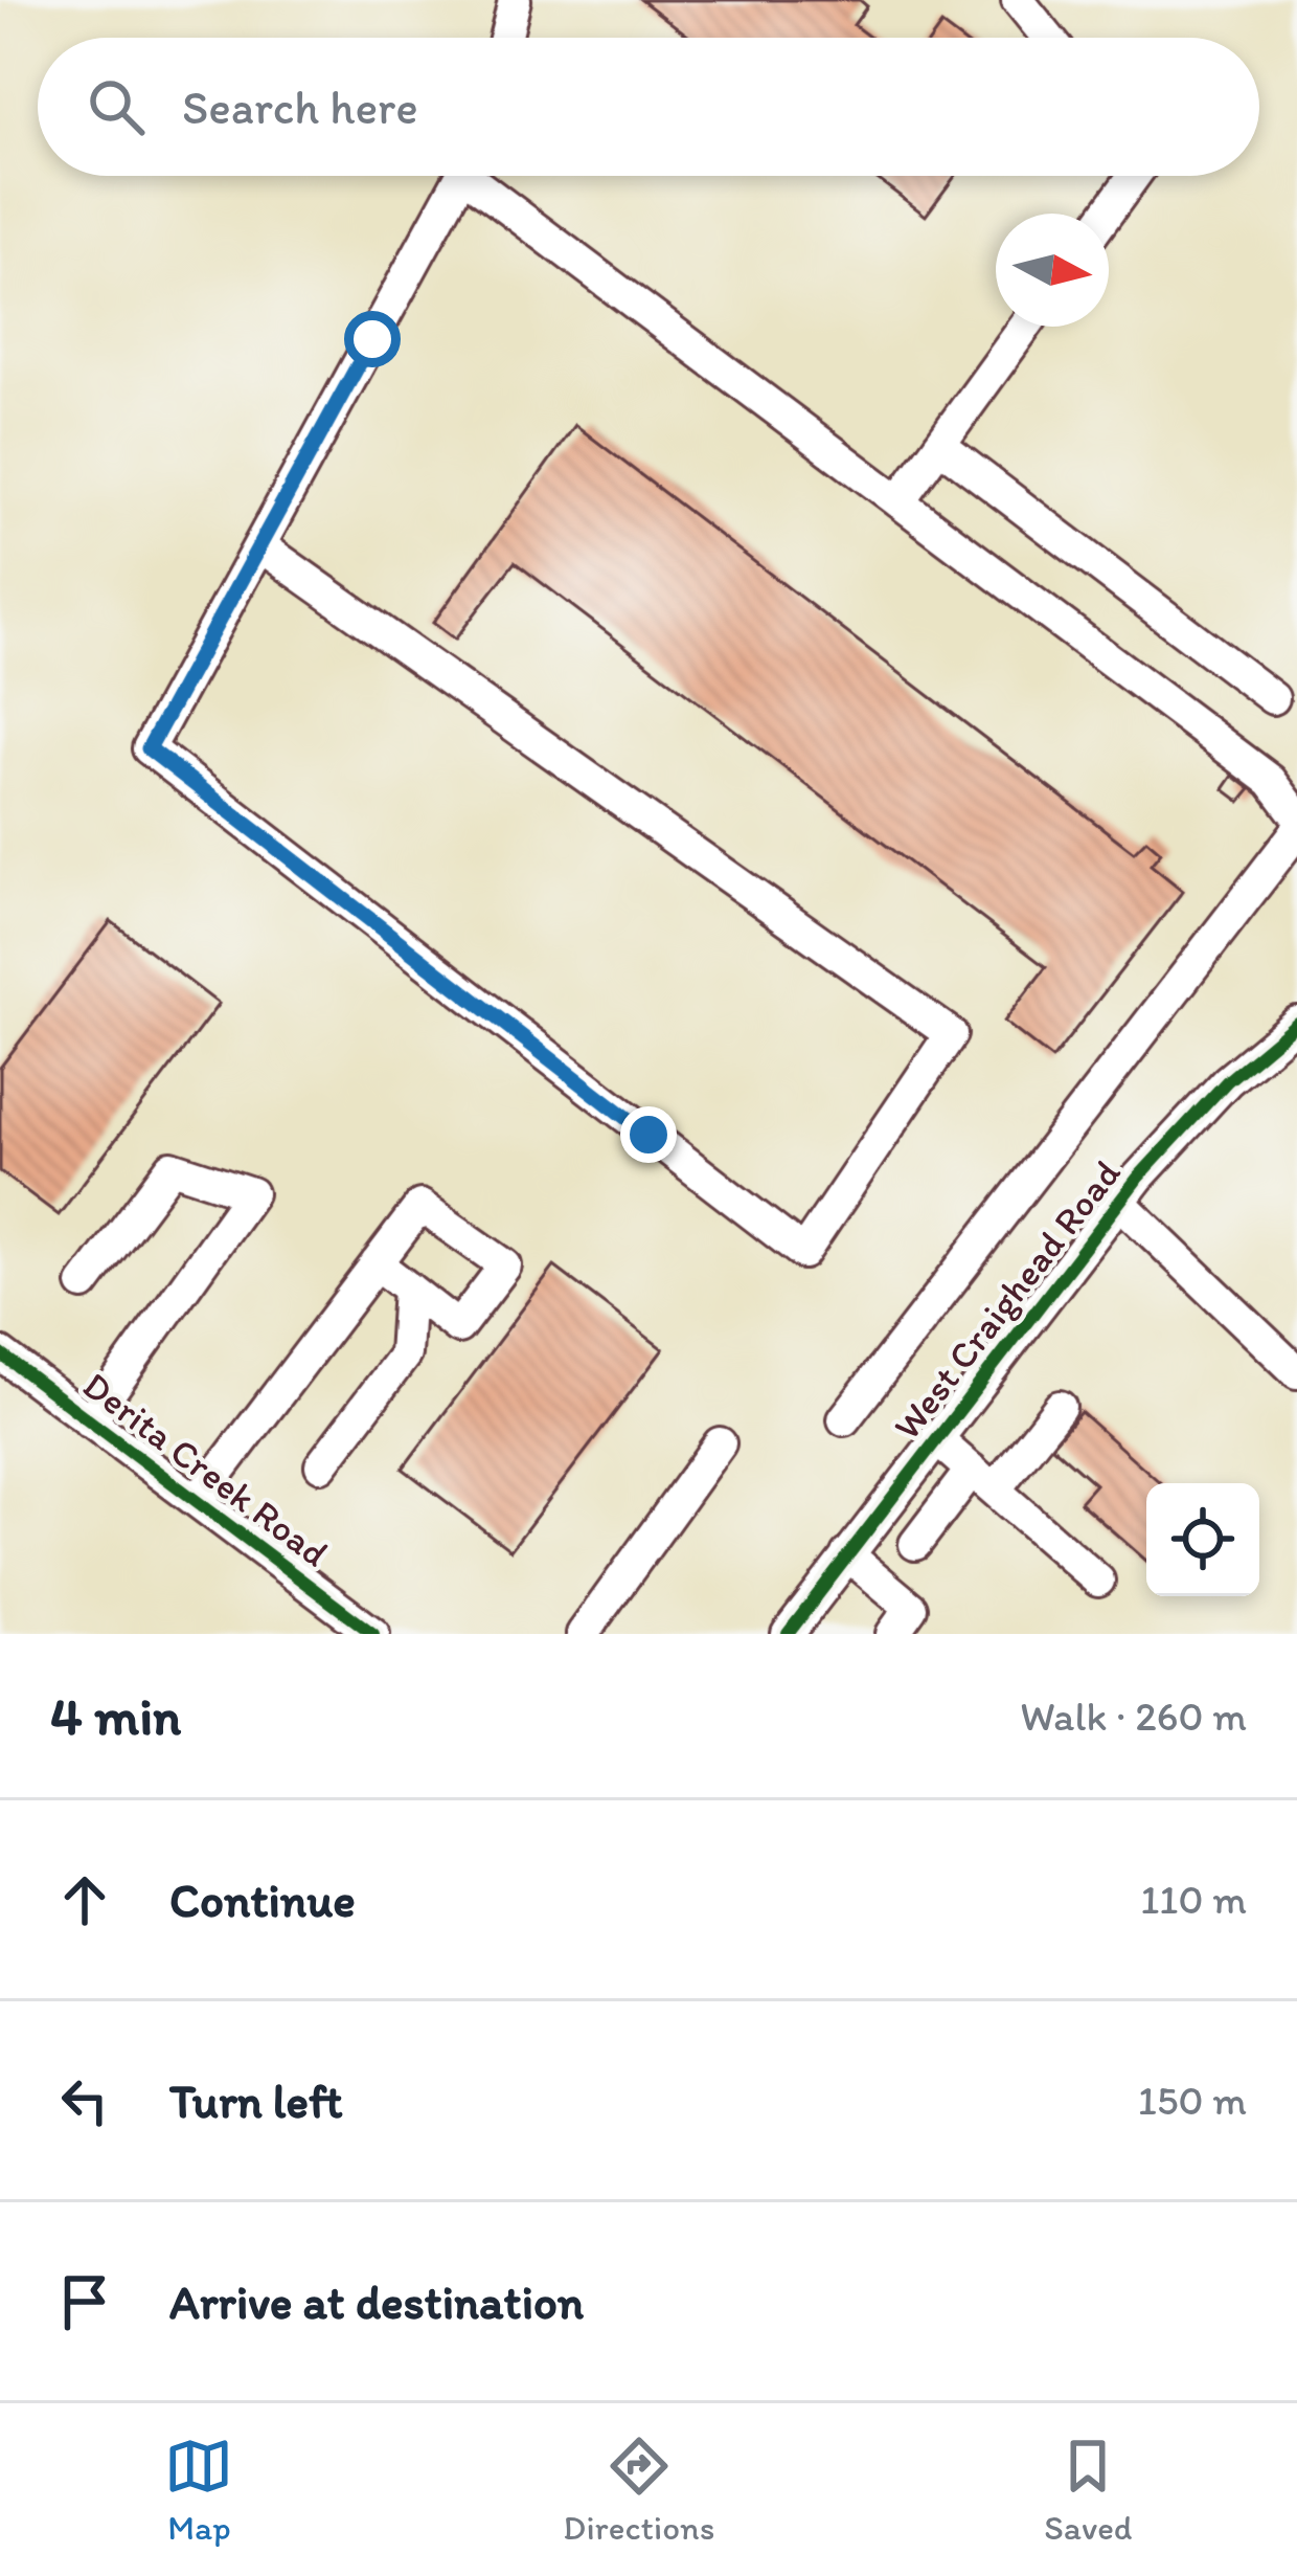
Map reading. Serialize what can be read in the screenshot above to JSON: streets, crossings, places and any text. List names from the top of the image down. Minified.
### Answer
{"streets":{"street":["West Craighead Road","Derita Creek Road"]},"north":"right","page":{"search":"Search here","heading":["4 min","Walk · 260 m"],"list":[["Continue","110 m"],["Turn left","150 m"],"Arrive at destination"],"nav":["Map","Directions","Saved"]}}
